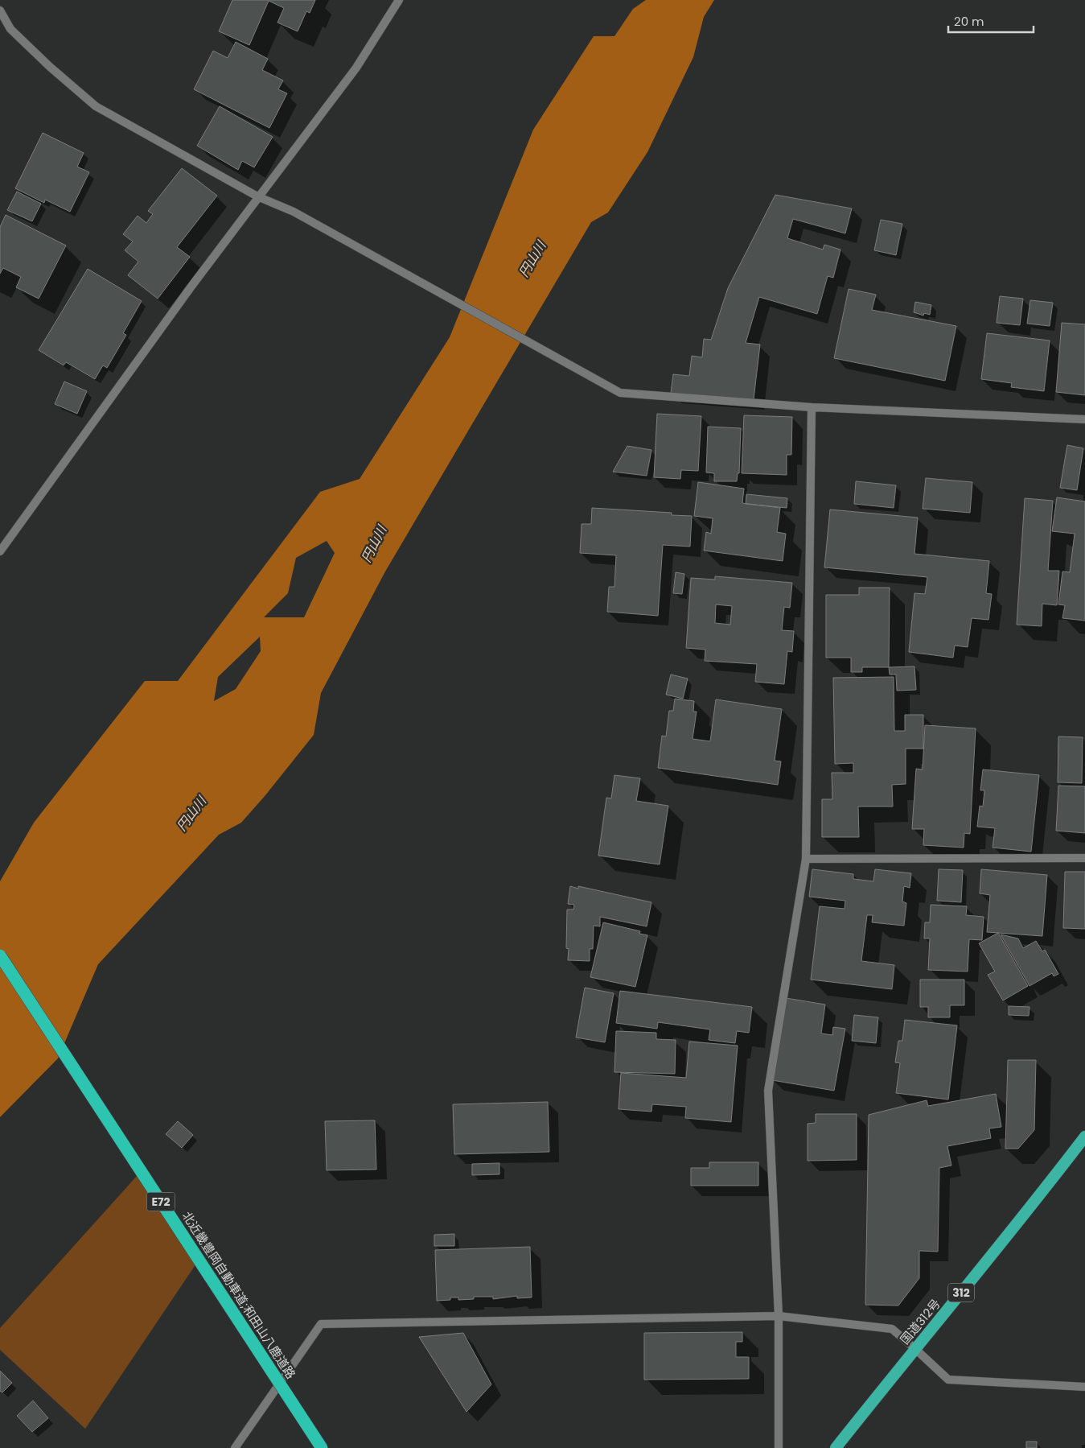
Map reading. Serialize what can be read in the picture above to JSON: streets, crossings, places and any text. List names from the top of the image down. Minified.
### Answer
{"streets":{"highway":["E72","312","北近畿豊岡自動車道;和田山八鹿道路","国道312号"]},"water":["円山川"],"scale_bar":"20 m"}
